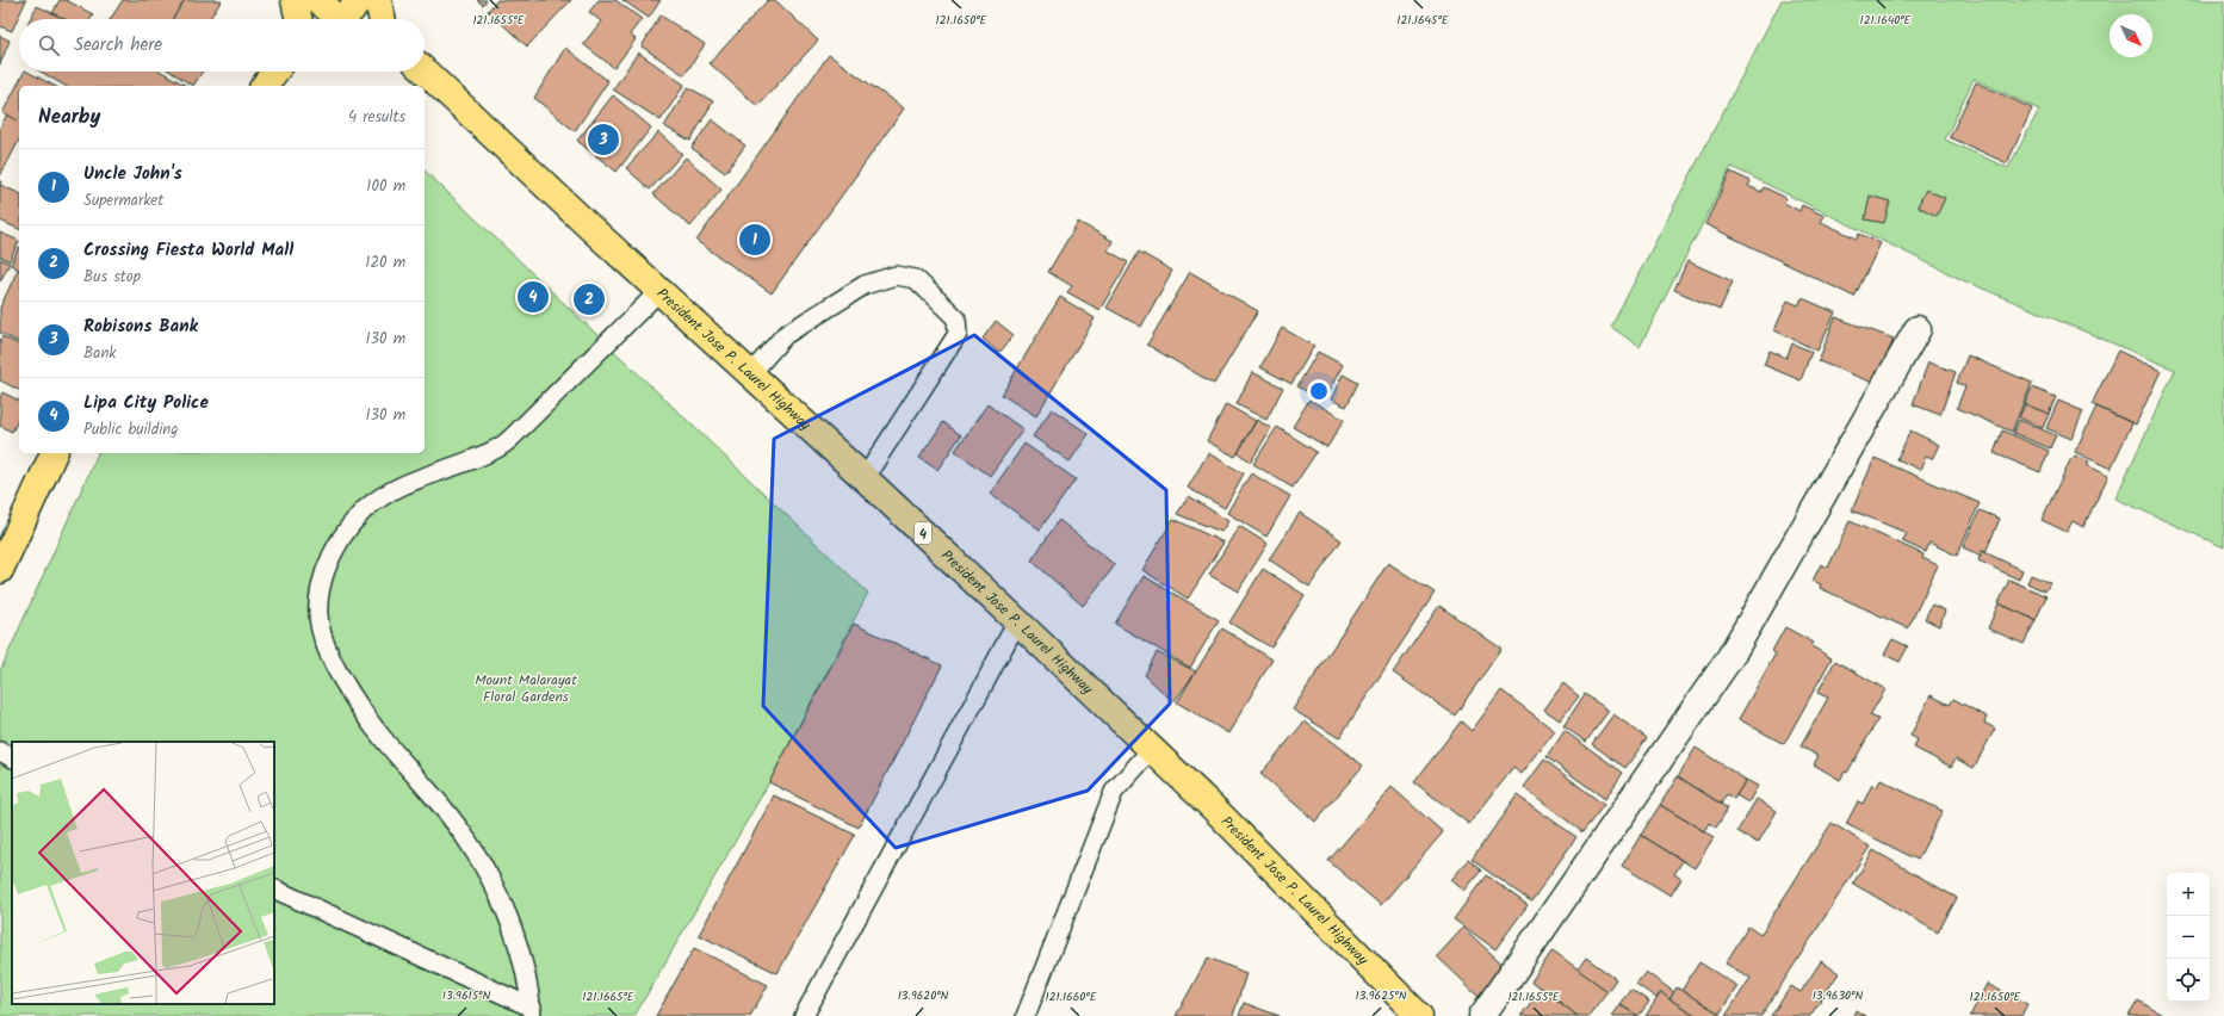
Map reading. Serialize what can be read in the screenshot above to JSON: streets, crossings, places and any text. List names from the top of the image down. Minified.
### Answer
{"streets":{"main road":["President Jose P. Laurel Highway","4"]},"parks":["Mount Malarayat Floral Gardens"],"north":"bottom right","page":{"search":"Search here","heading":["Nearby","4 results"],"pins":["3","1","4","2"],"list":[{"mark":"1","name":"Uncle John's","note":"Supermarket","value":"100 m"},{"mark":"2","name":"Crossing Fiesta World Mall","note":"Bus stop","value":"120 m"},{"mark":"3","name":"Robisons Bank","note":"Bank","value":"130 m"},{"mark":"4","name":"Lipa City Police","note":"Public building","value":"130 m"}],"map_buttons":["+","−"]},"coordinates":["121.1655°E","121.1650°E","121.1645°E","121.1640°E","13.9615°N","13.9620°N","13.9625°N","13.9630°N","121.1665°E","121.1660°E"]}
